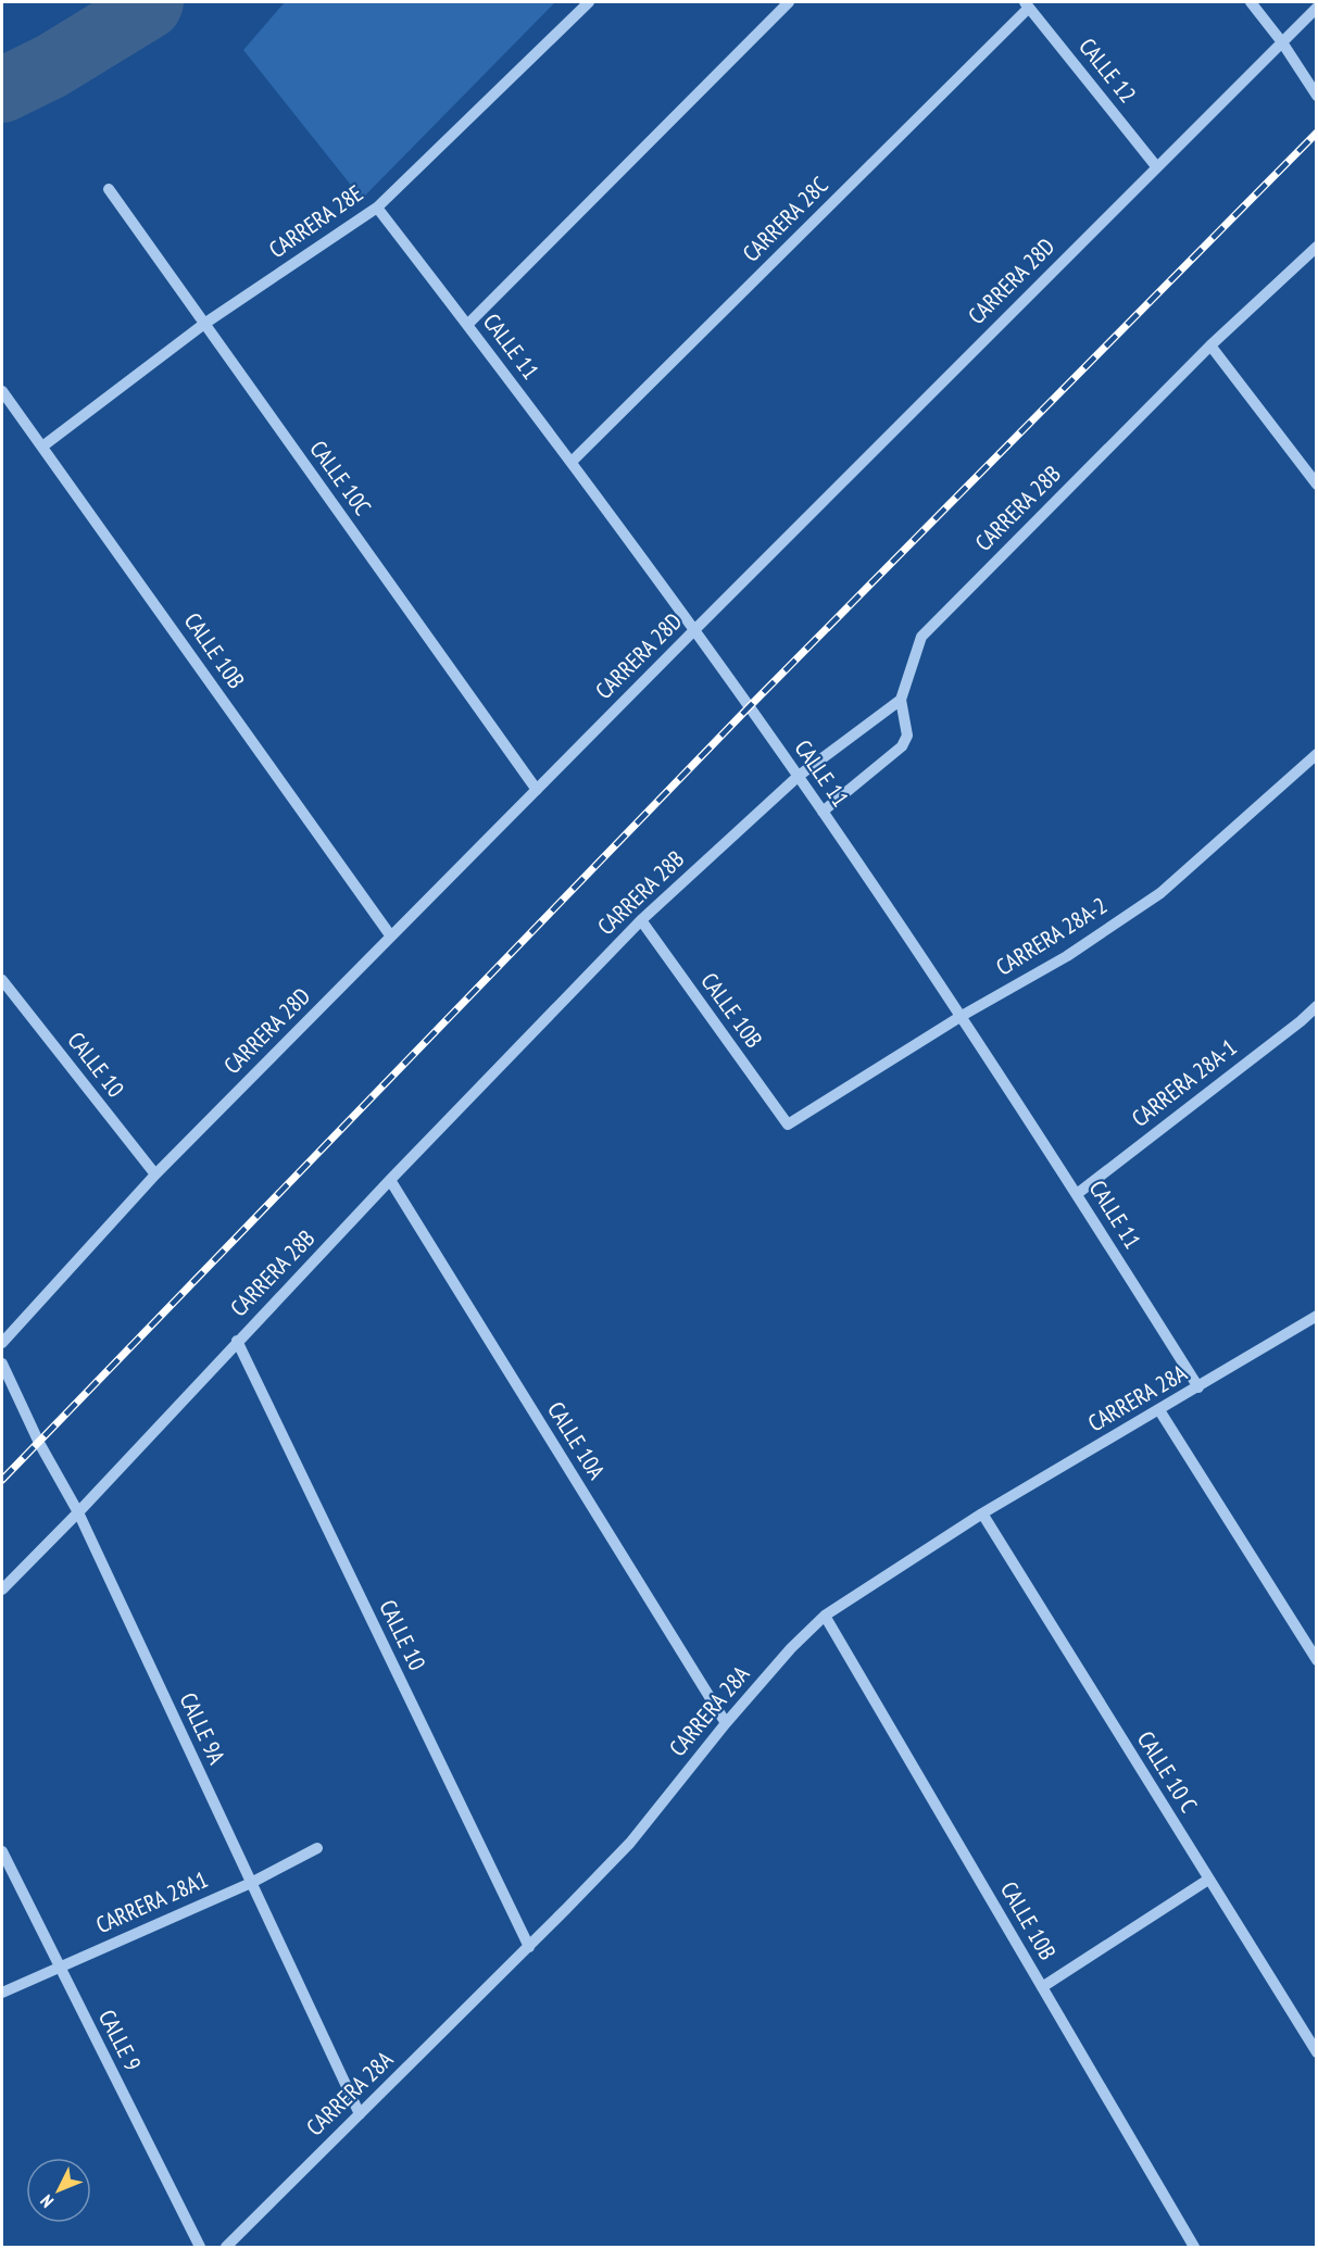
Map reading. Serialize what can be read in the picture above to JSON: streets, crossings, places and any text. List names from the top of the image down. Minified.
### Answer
{"streets":{"street":["CALLE 12","CARRERA 28C","CARRERA 28E","CARRERA 28D","CALLE 11","CALLE 10C","CARRERA 28B","CALLE 10B","CARRERA 28A-2","CALLE 10","CARRERA 28A-1","CARRERA 28A","CALLE 10A","CALLE 9A","CALLE 10 C","CARRERA 28A1","CALLE 9"]},"crossings":[["CALLE 12","CARRERA 28C"],["CALLE 12","CARRERA 28D"],["CARRERA 28C","CALLE 11"],["CARRERA 28E","CALLE 11"],["CARRERA 28E","CALLE 10C"],["CARRERA 28E","CALLE 10B"],["CARRERA 28D","CALLE 11"],["CARRERA 28D","CALLE 10C"],["CARRERA 28D","CALLE 10B"],["CARRERA 28D","CALLE 10"],["CALLE 11","CARRERA 28B"],["CALLE 11","CARRERA 28A-2"],["CALLE 11","CARRERA 28A-1"],["CALLE 11","CARRERA 28A"],["CARRERA 28B","CALLE 10B"],["CARRERA 28B","CALLE 10"],["CARRERA 28B","CALLE 10A"],["CARRERA 28B","CALLE 9A"],["CALLE 10B","CARRERA 28A-2"],["CALLE 10B","CARRERA 28A"],["CALLE 10","CARRERA 28A"],["CARRERA 28A","CALLE 10A"],["CARRERA 28A","CALLE 9A"],["CARRERA 28A","CALLE 10 C"],["CALLE 9A","CARRERA 28A1"],["CARRERA 28A1","CALLE 9"]],"north":"bottom left"}
